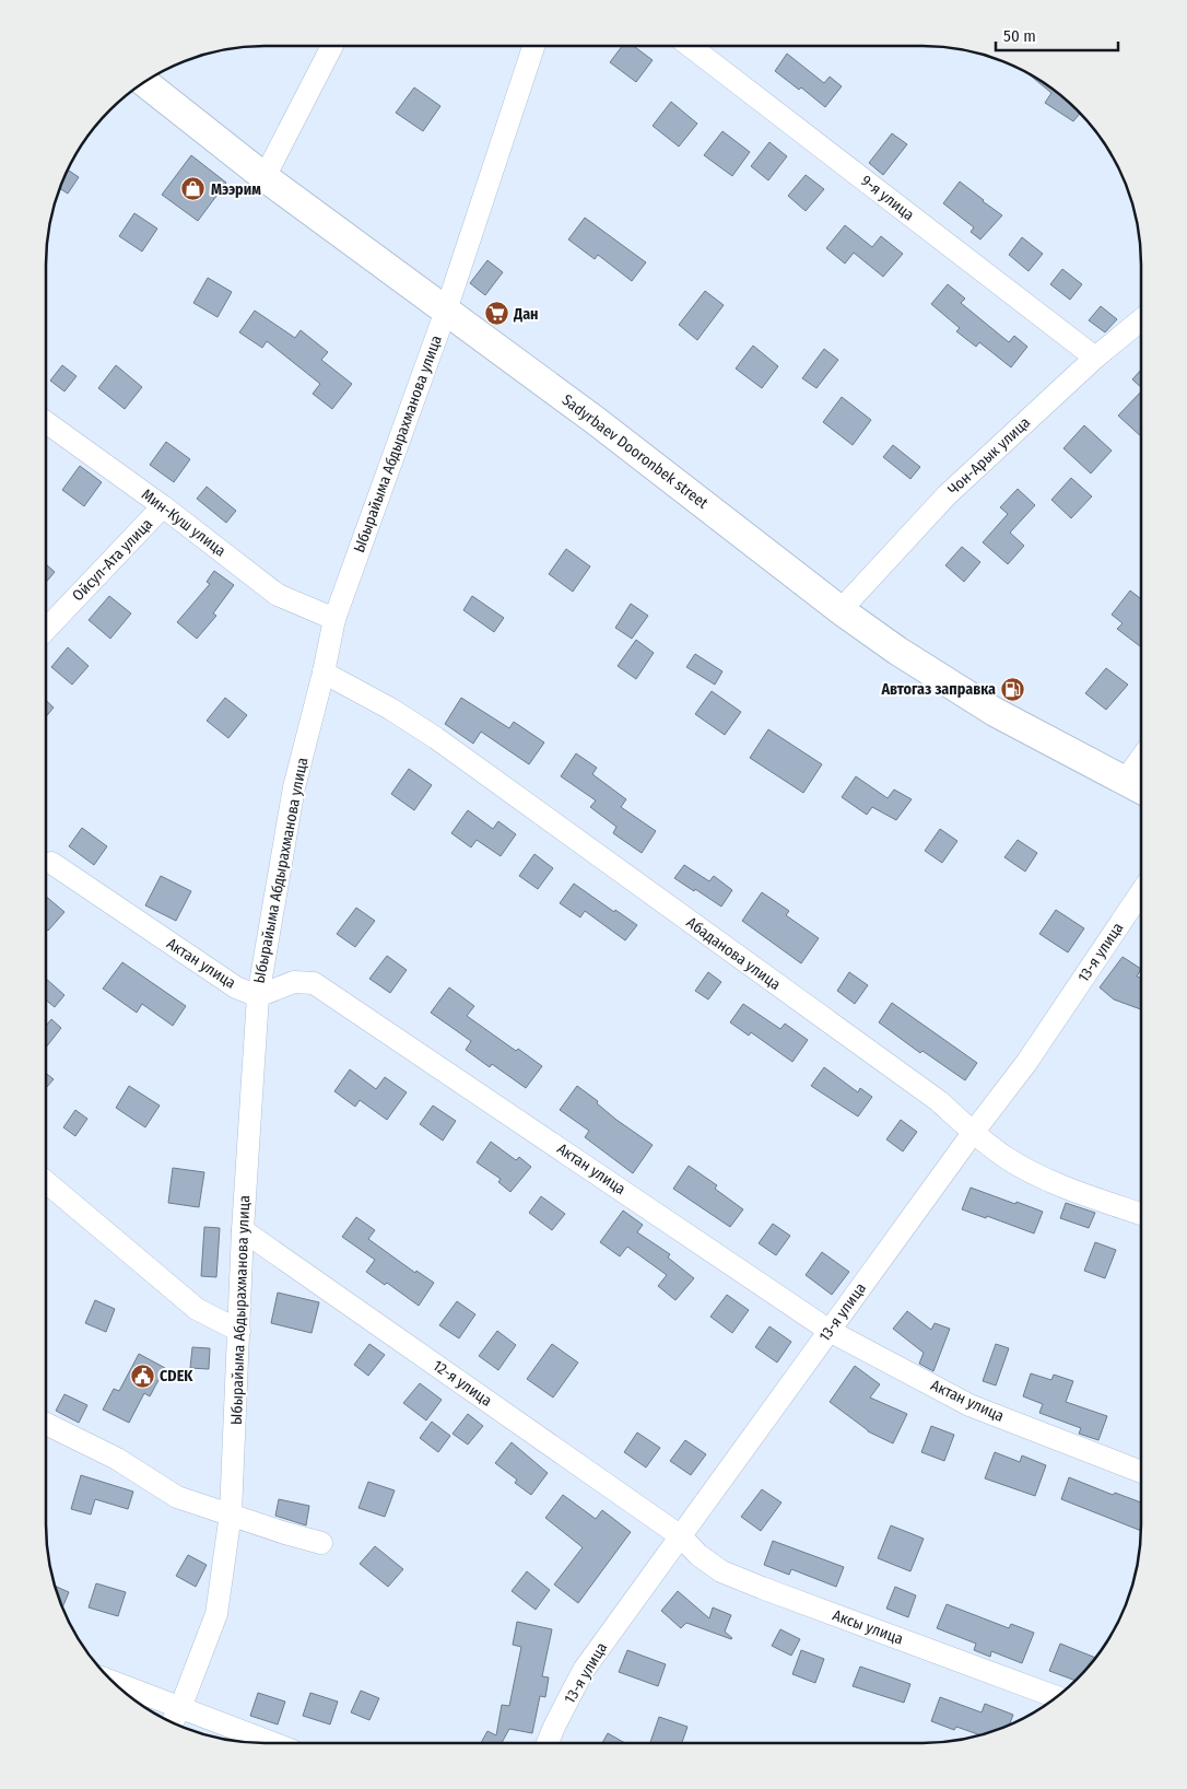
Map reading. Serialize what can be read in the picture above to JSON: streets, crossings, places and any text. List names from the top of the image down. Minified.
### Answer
{"streets":{"main road":["Sadyrbaev Dooronbek street"],"street":["9-я улица","Ыбырайыма Абдырахманова улица","Чон-Арык улица","Мин-Куш улица","Ойсул-Ата улица","13-я улица","Абаданова улица","Актан улица","12-я улица","Аксы улица"]},"crossings":[["9-я улица","Чон-Арык улица"],["Ыбырайыма Абдырахманова улица","Sadyrbaev Dooronbek street"],["Ыбырайыма Абдырахманова улица","Мин-Куш улица"],["Ыбырайыма Абдырахманова улица","Абаданова улица"],["Ыбырайыма Абдырахманова улица","Актан улица"],["Ыбырайыма Абдырахманова улица","12-я улица"],["Sadyrbaev Dooronbek street","Чон-Арык улица"],["Мин-Куш улица","Ойсул-Ата улица"],["13-я улица","Абаданова улица"],["13-я улица","Актан улица"],["13-я улица","12-я улица"],["13-я улица","Аксы улица"],["12-я улица","Аксы улица"]],"places":{"shop":["Мээрим"],"supermarket":["Дан"],"fuel station":["Автогаз заправка"],"public building":["CDEK"]},"scale_bar":"50 m"}
